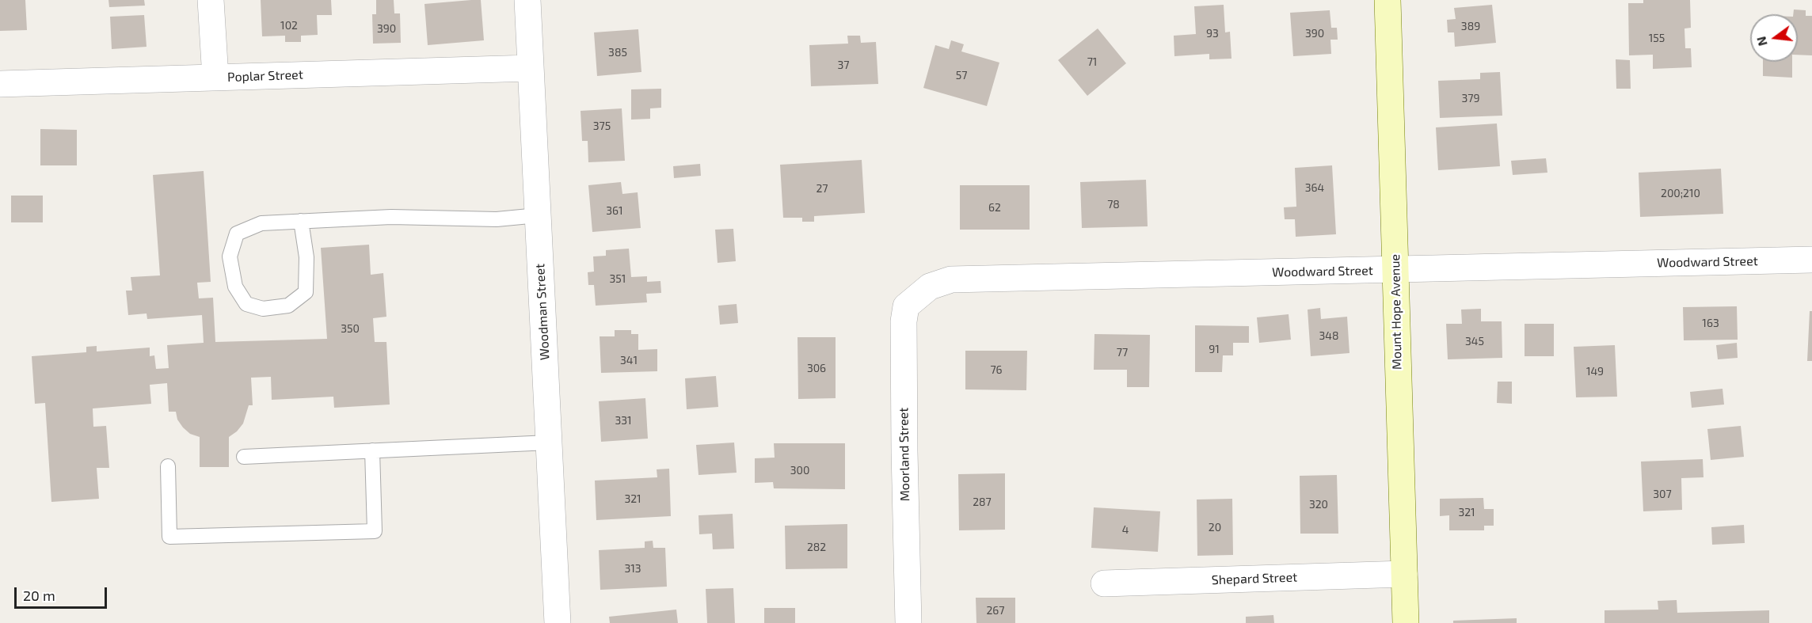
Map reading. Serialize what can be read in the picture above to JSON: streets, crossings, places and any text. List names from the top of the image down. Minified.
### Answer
{"streets":{"main road":["Mount Hope Avenue"],"street":["Poplar Street","Woodward Street","Woodman Street","Moorland Street","Shepard Street"]},"crossings":[["Poplar Street","Woodman Street"],["Woodward Street","Mount Hope Avenue"],["Woodward Street","Moorland Street"],["Mount Hope Avenue","Shepard Street"]],"house_numbers":["102","389","390","93","390","155","385","71","37","57","379","375","364","27","200;210","78","62","361","351","163","350","348","345","91","77","341","306","76","149","331","300","307","321","287","320","321","20","4","282","313","267"],"scale_bar":"20 m","north":"left"}
